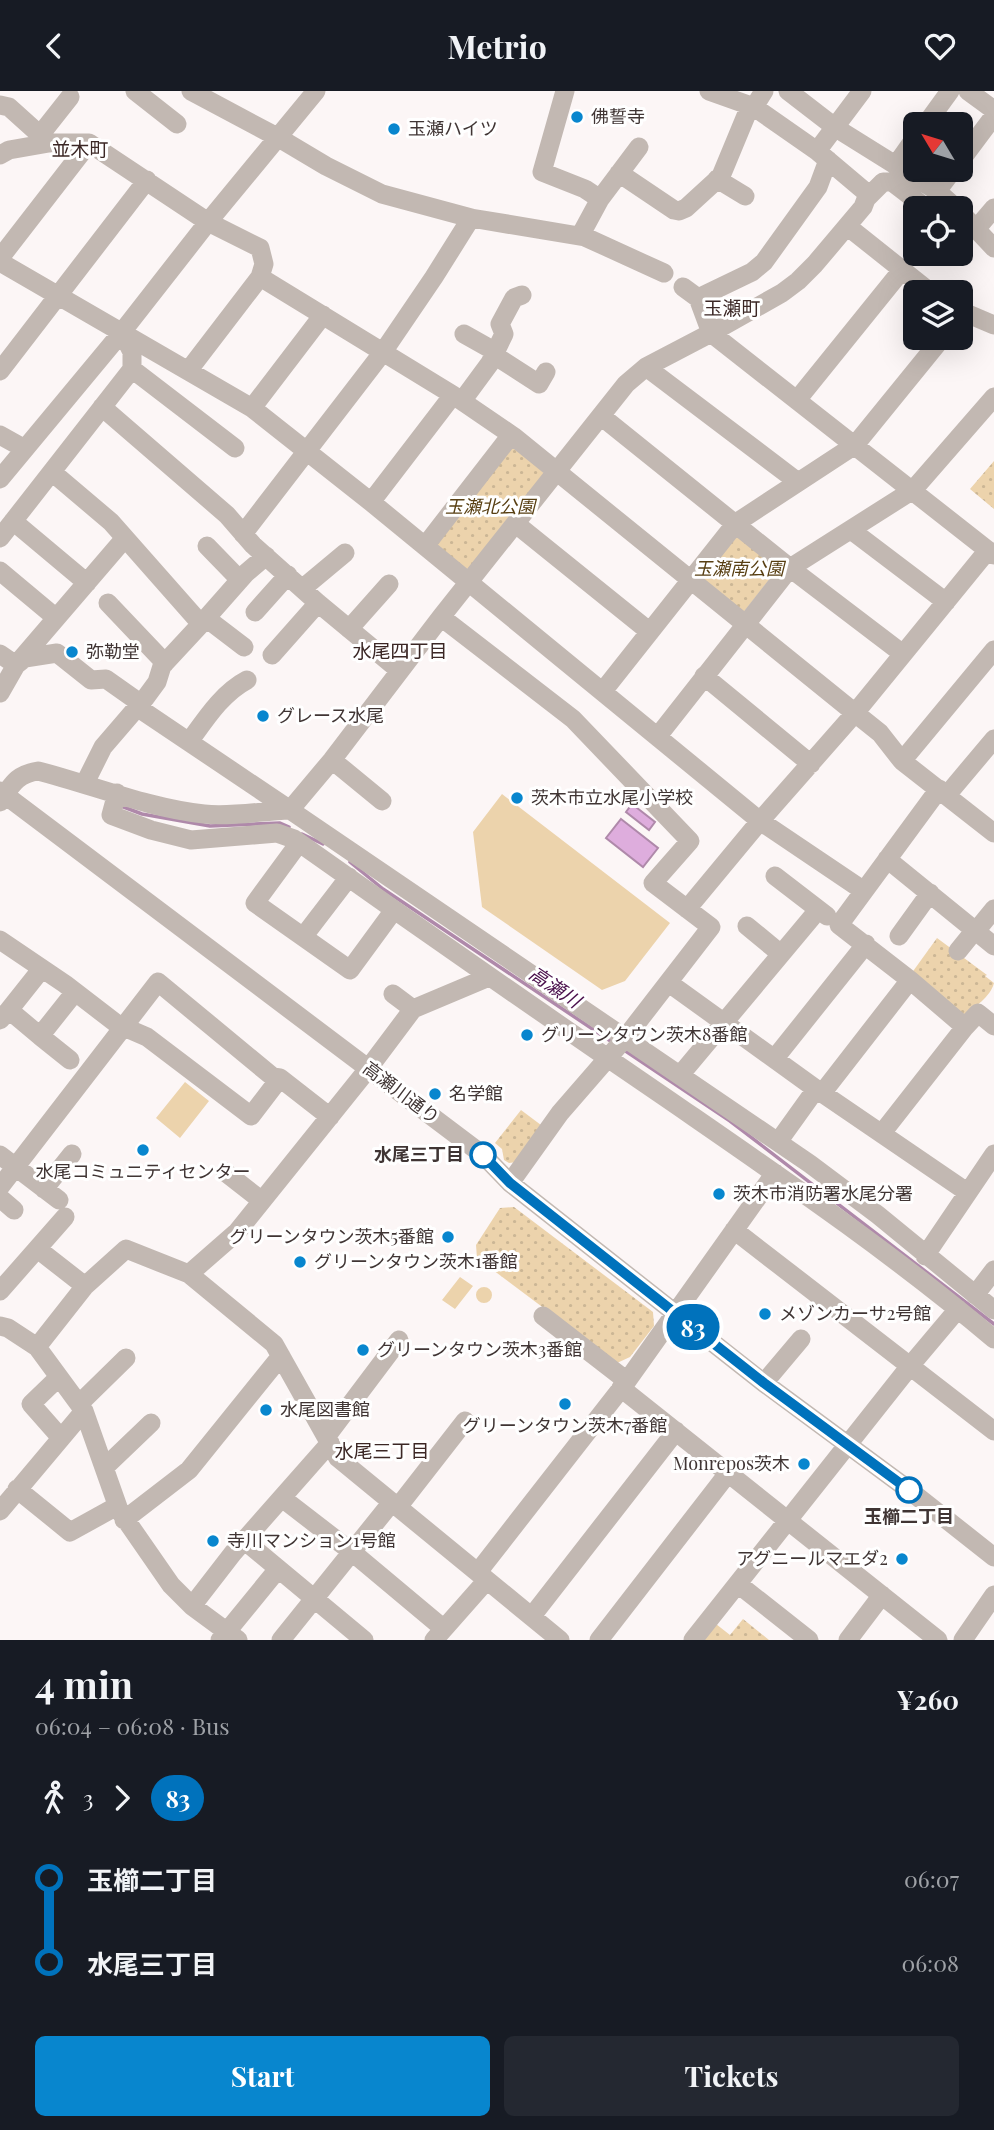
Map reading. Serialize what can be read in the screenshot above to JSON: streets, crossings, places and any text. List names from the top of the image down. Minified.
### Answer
{"streets":{"street":["高瀬川通り"]},"districts":["並木町","玉瀬町","水尾四丁目","水尾三丁目"],"water":["高瀬川"],"parks":["玉瀬北公園","玉瀬南公園"],"places":["佛誓寺","玉瀬ハイツ","弥勒堂","グレース水尾","茨木市立水尾小学校","グリーンタウン茨木8番館","名学館","水尾コミュニティセンター","水尾三丁目","茨木市消防署水尾分署","グリーンタウン茨木5番館","グリーンタウン茨木1番館","メゾンカーサ2号館","グリーンタウン茨木3番館","グリーンタウン茨木7番館","水尾図書館","Monrepos茨木","玉櫛二丁目","寺川マンション1号館","アグニールマエダ2"],"lines":["bus line 83"],"north":"top left","page":{"header":"Metrio","on_map":"83","heading":["4 min","06:04 – 06:08 · Bus","¥260"],"legs":["3","83"],"list":[{"name":"玉櫛二丁目","value":"06:07"},{"name":"水尾三丁目","value":"06:08"}],"buttons":["Start","Tickets"]}}
